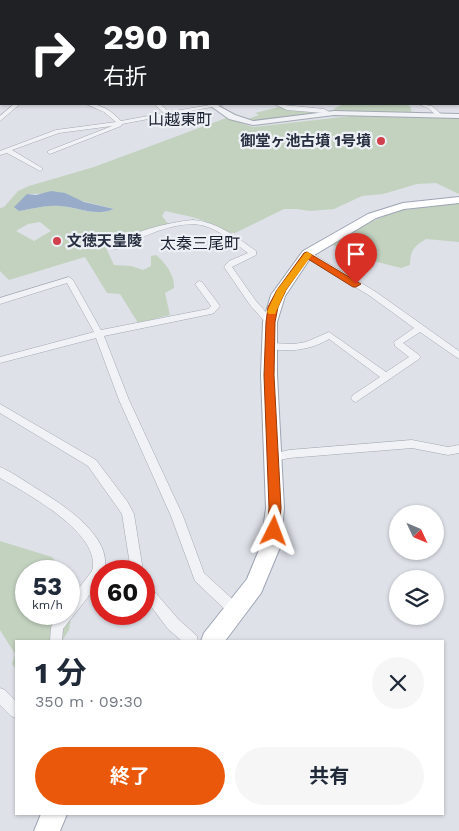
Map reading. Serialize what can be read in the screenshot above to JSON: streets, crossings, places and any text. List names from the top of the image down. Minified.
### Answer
{"districts":["山越東町","太秦三尾町"],"places":["御堂ヶ池古墳 1号墳","文徳天皇陵"],"north":"bottom right","page":{"turn":["290 m","右折"],"speed":"53 km/h","limit":"60","heading":["1 分","350 m · 09:30"],"buttons":["終了","共有"]}}
